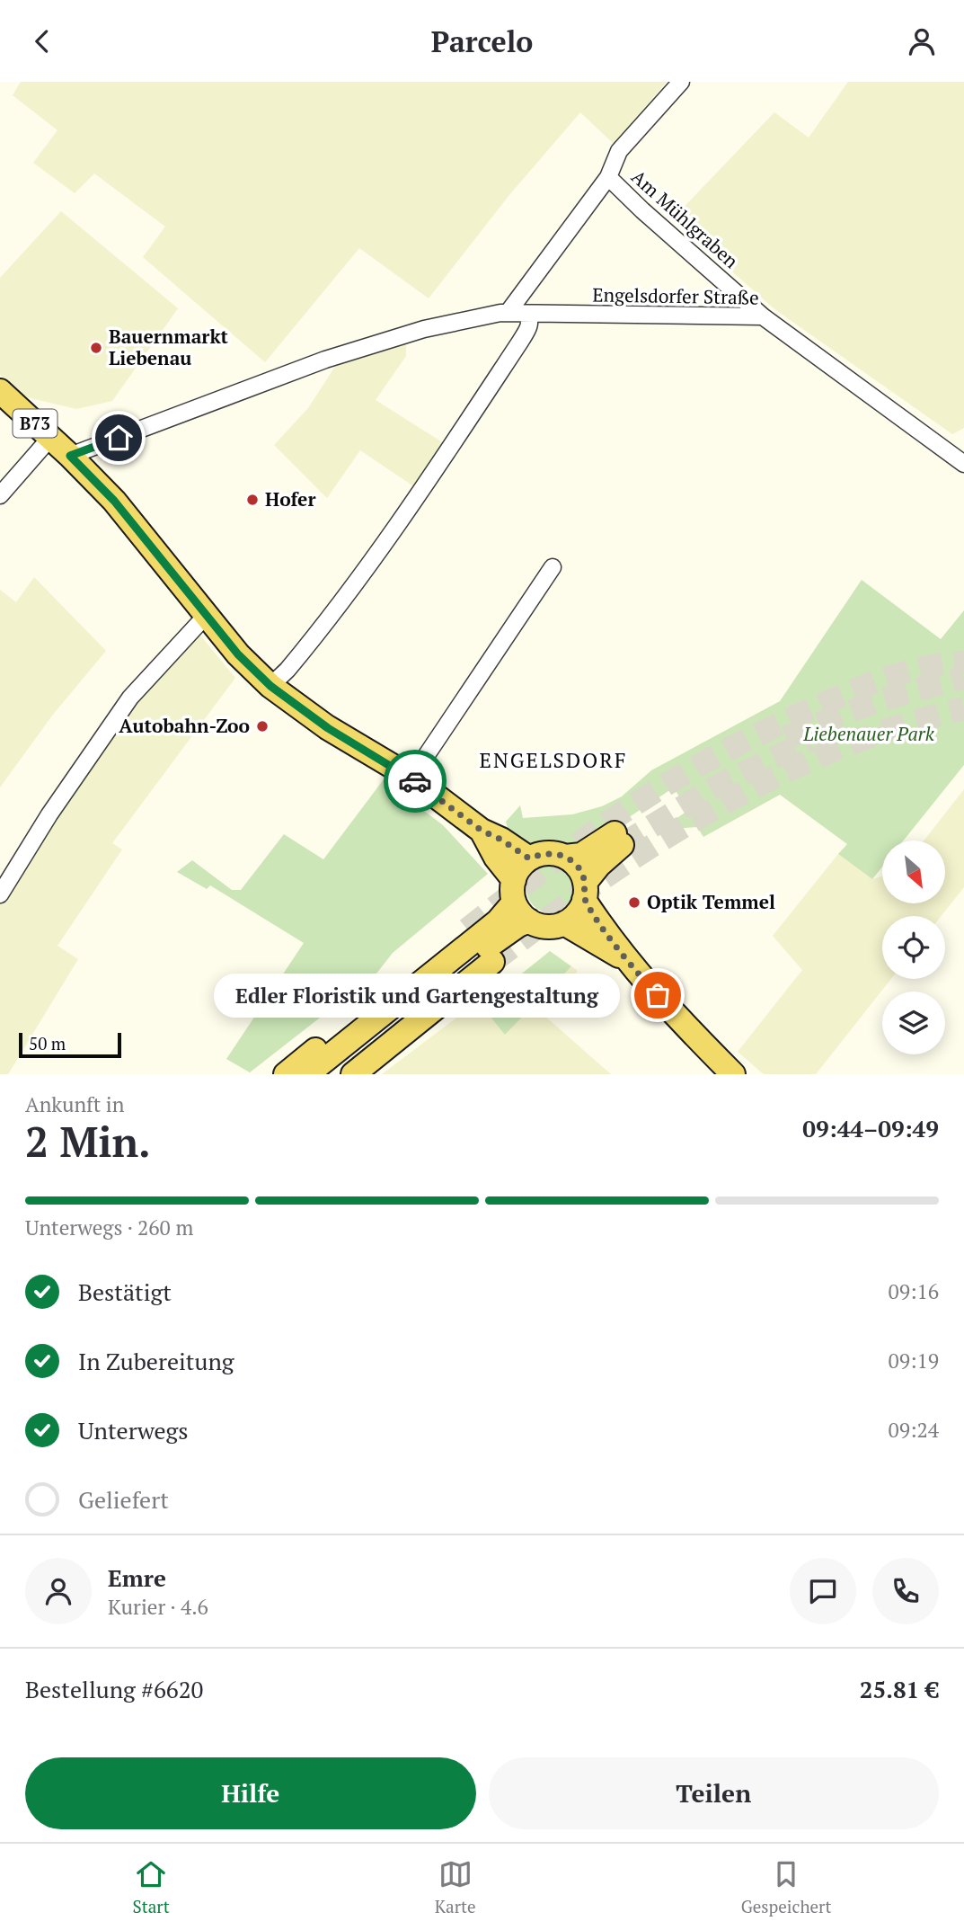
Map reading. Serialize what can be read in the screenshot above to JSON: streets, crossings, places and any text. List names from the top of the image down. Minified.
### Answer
{"streets":{"main road":["B73"],"street":["Am Mühlgraben","Engelsdorfer Straße"]},"crossings":[["Am Mühlgraben","Engelsdorfer Straße"],["Engelsdorfer Straße","B73"]],"districts":["ENGELSDORF"],"parks":["Liebenauer Park"],"places":["Bauernmarkt Liebenau","Hofer","Autobahn-Zoo","Optik Temmel","Edler Floristik und Gartengestaltung"],"scale_bar":"50 m","north":"bottom right","page":{"header":"Parcelo","bubble":"Edler Floristik und Gartengestaltung","scale":"50 m","heading":["2 Min.","Ankunft in","09:44–09:49"],"panel":["Emre","Kurier · 4.6","Bestellung #6620","25.81 €"],"bar":"Unterwegs · 260 m","list":[["Bestätigt","09:16"],["In Zubereitung","09:19"],["Unterwegs","09:24"],"Geliefert"],"buttons":["Hilfe","Teilen"],"tabs":["Start","Karte","Gespeichert"]}}
